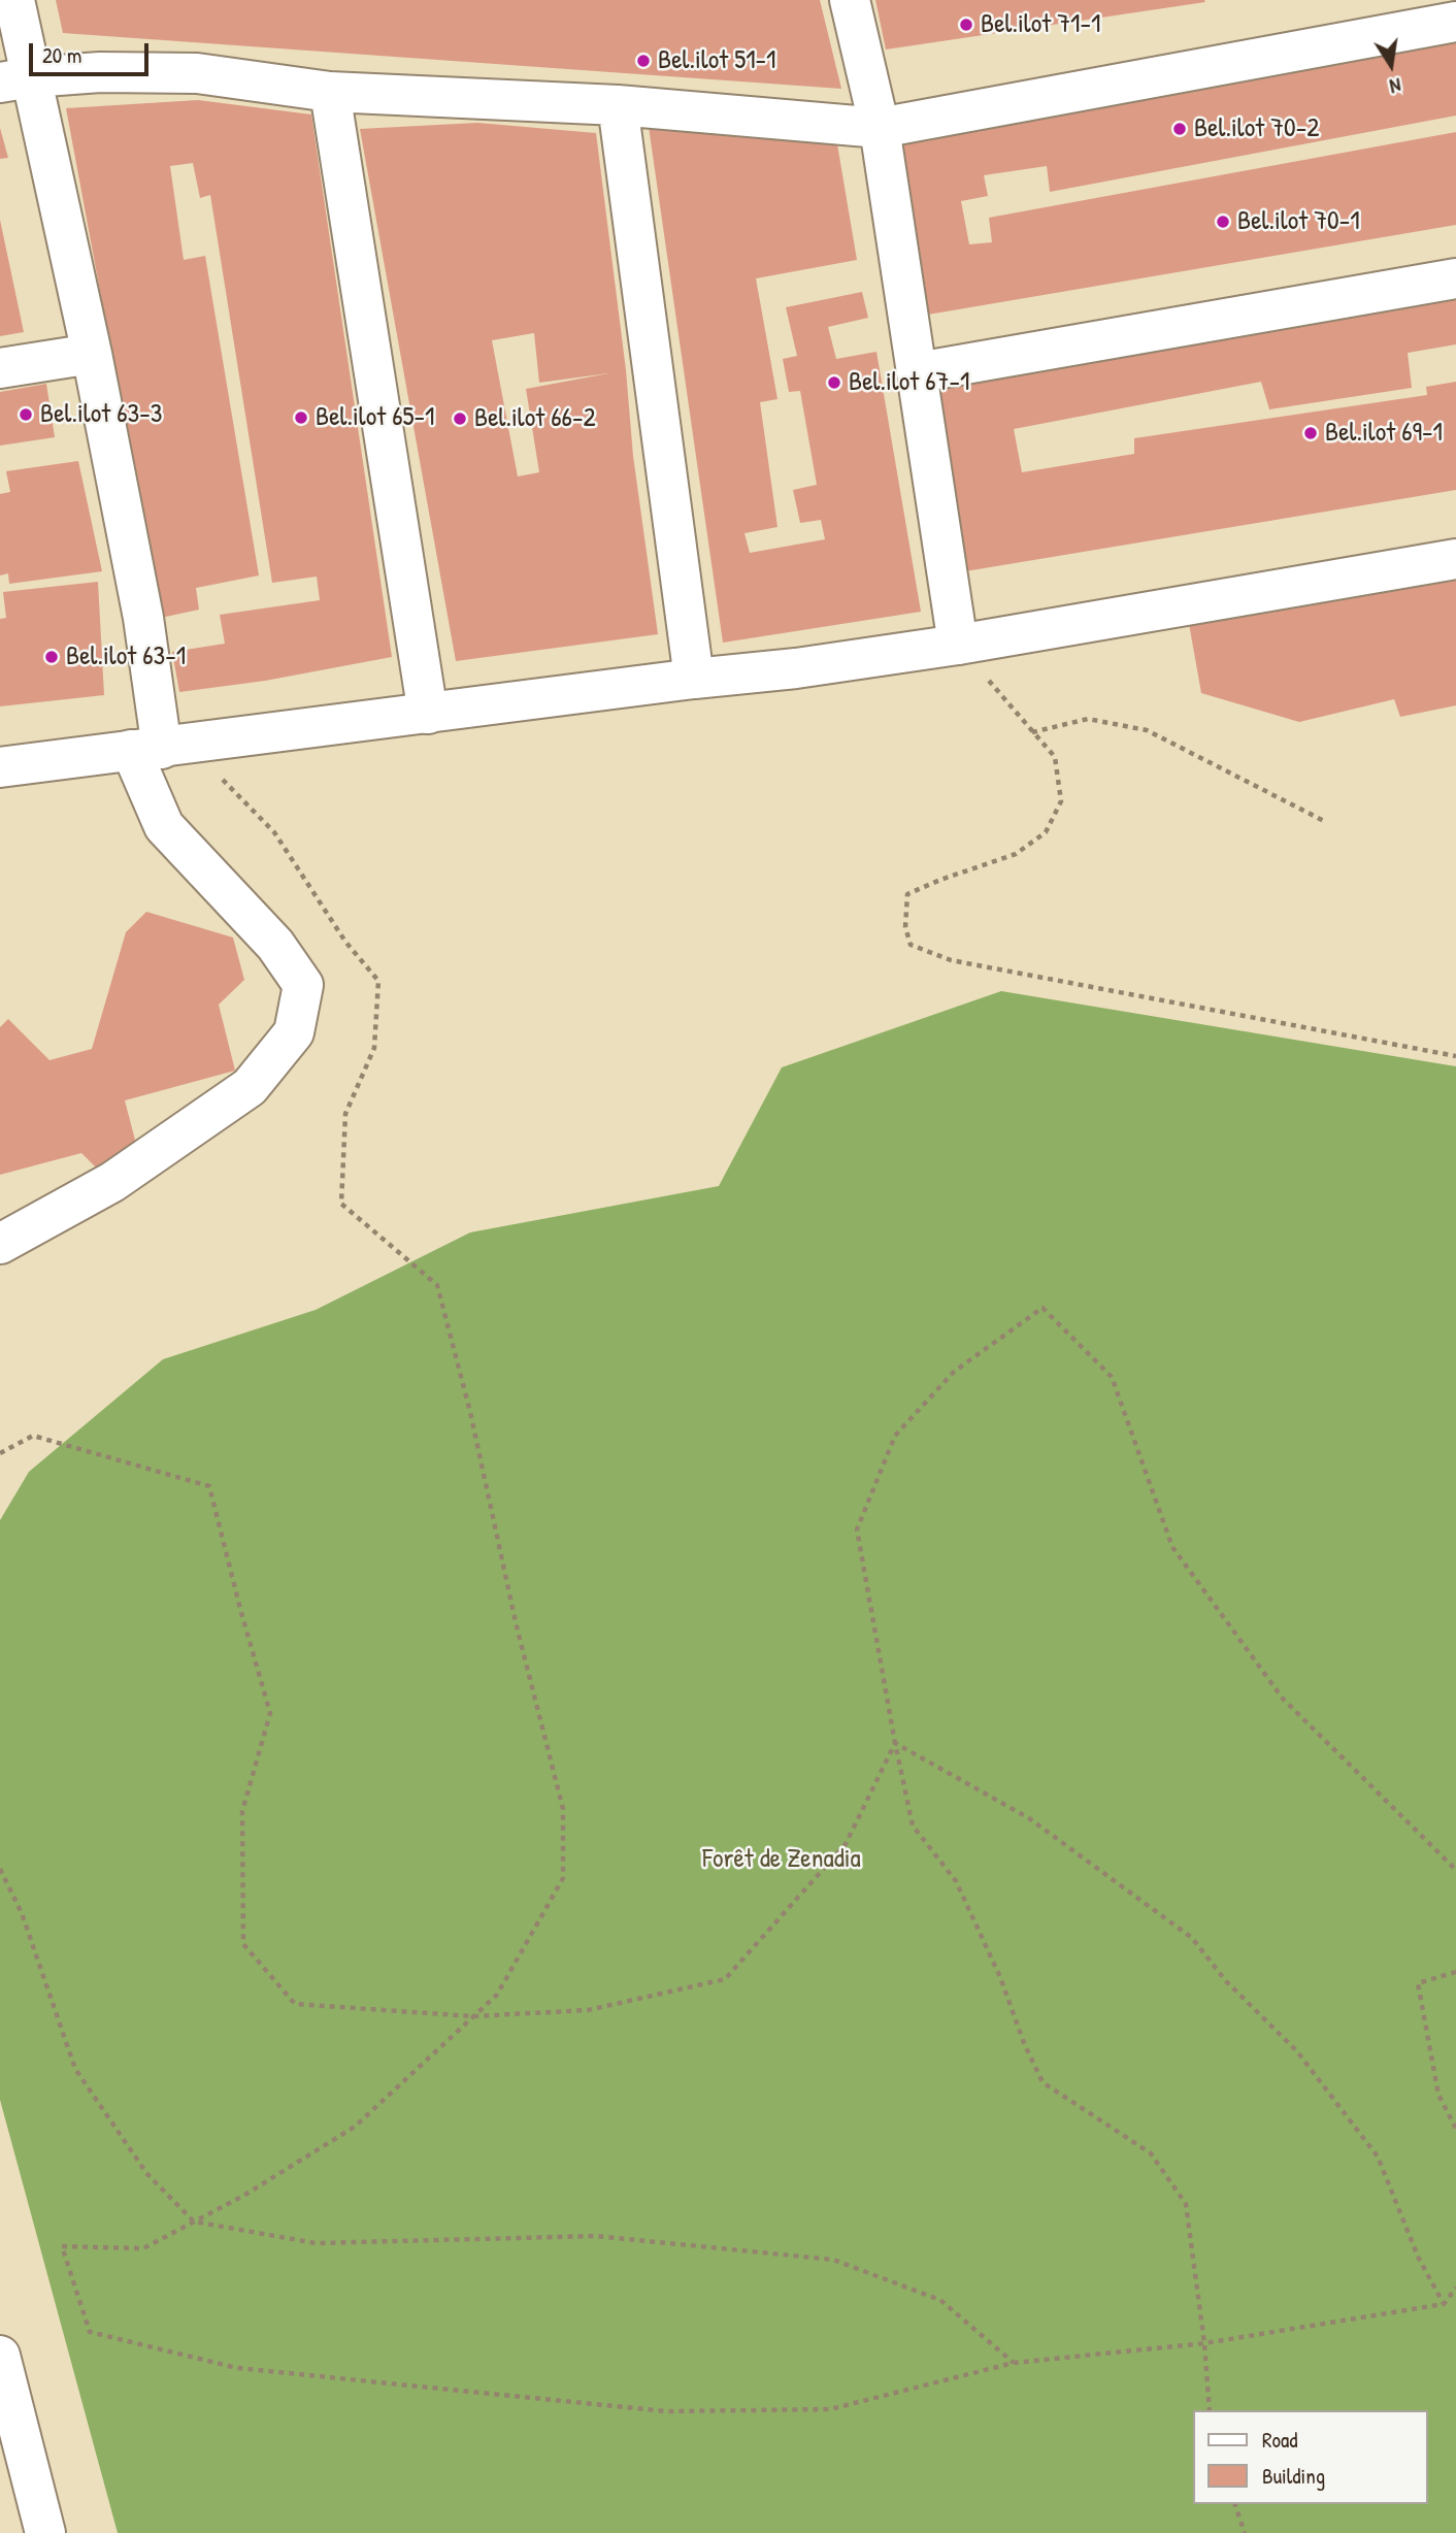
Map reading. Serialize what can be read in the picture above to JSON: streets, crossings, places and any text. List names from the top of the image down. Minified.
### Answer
{"parks":["Forêt de Zenadia"],"places":["Bel.ilot 71-1","Bel.ilot 51-1","Bel.ilot 70-2","Bel.ilot 70-1","Bel.ilot 67-1","Bel.ilot 63-3","Bel.ilot 65-1","Bel.ilot 66-2","Bel.ilot 69-1","Bel.ilot 63-1"],"legend":["Road","Building"],"scale_bar":"20 m","north":"bottom"}
